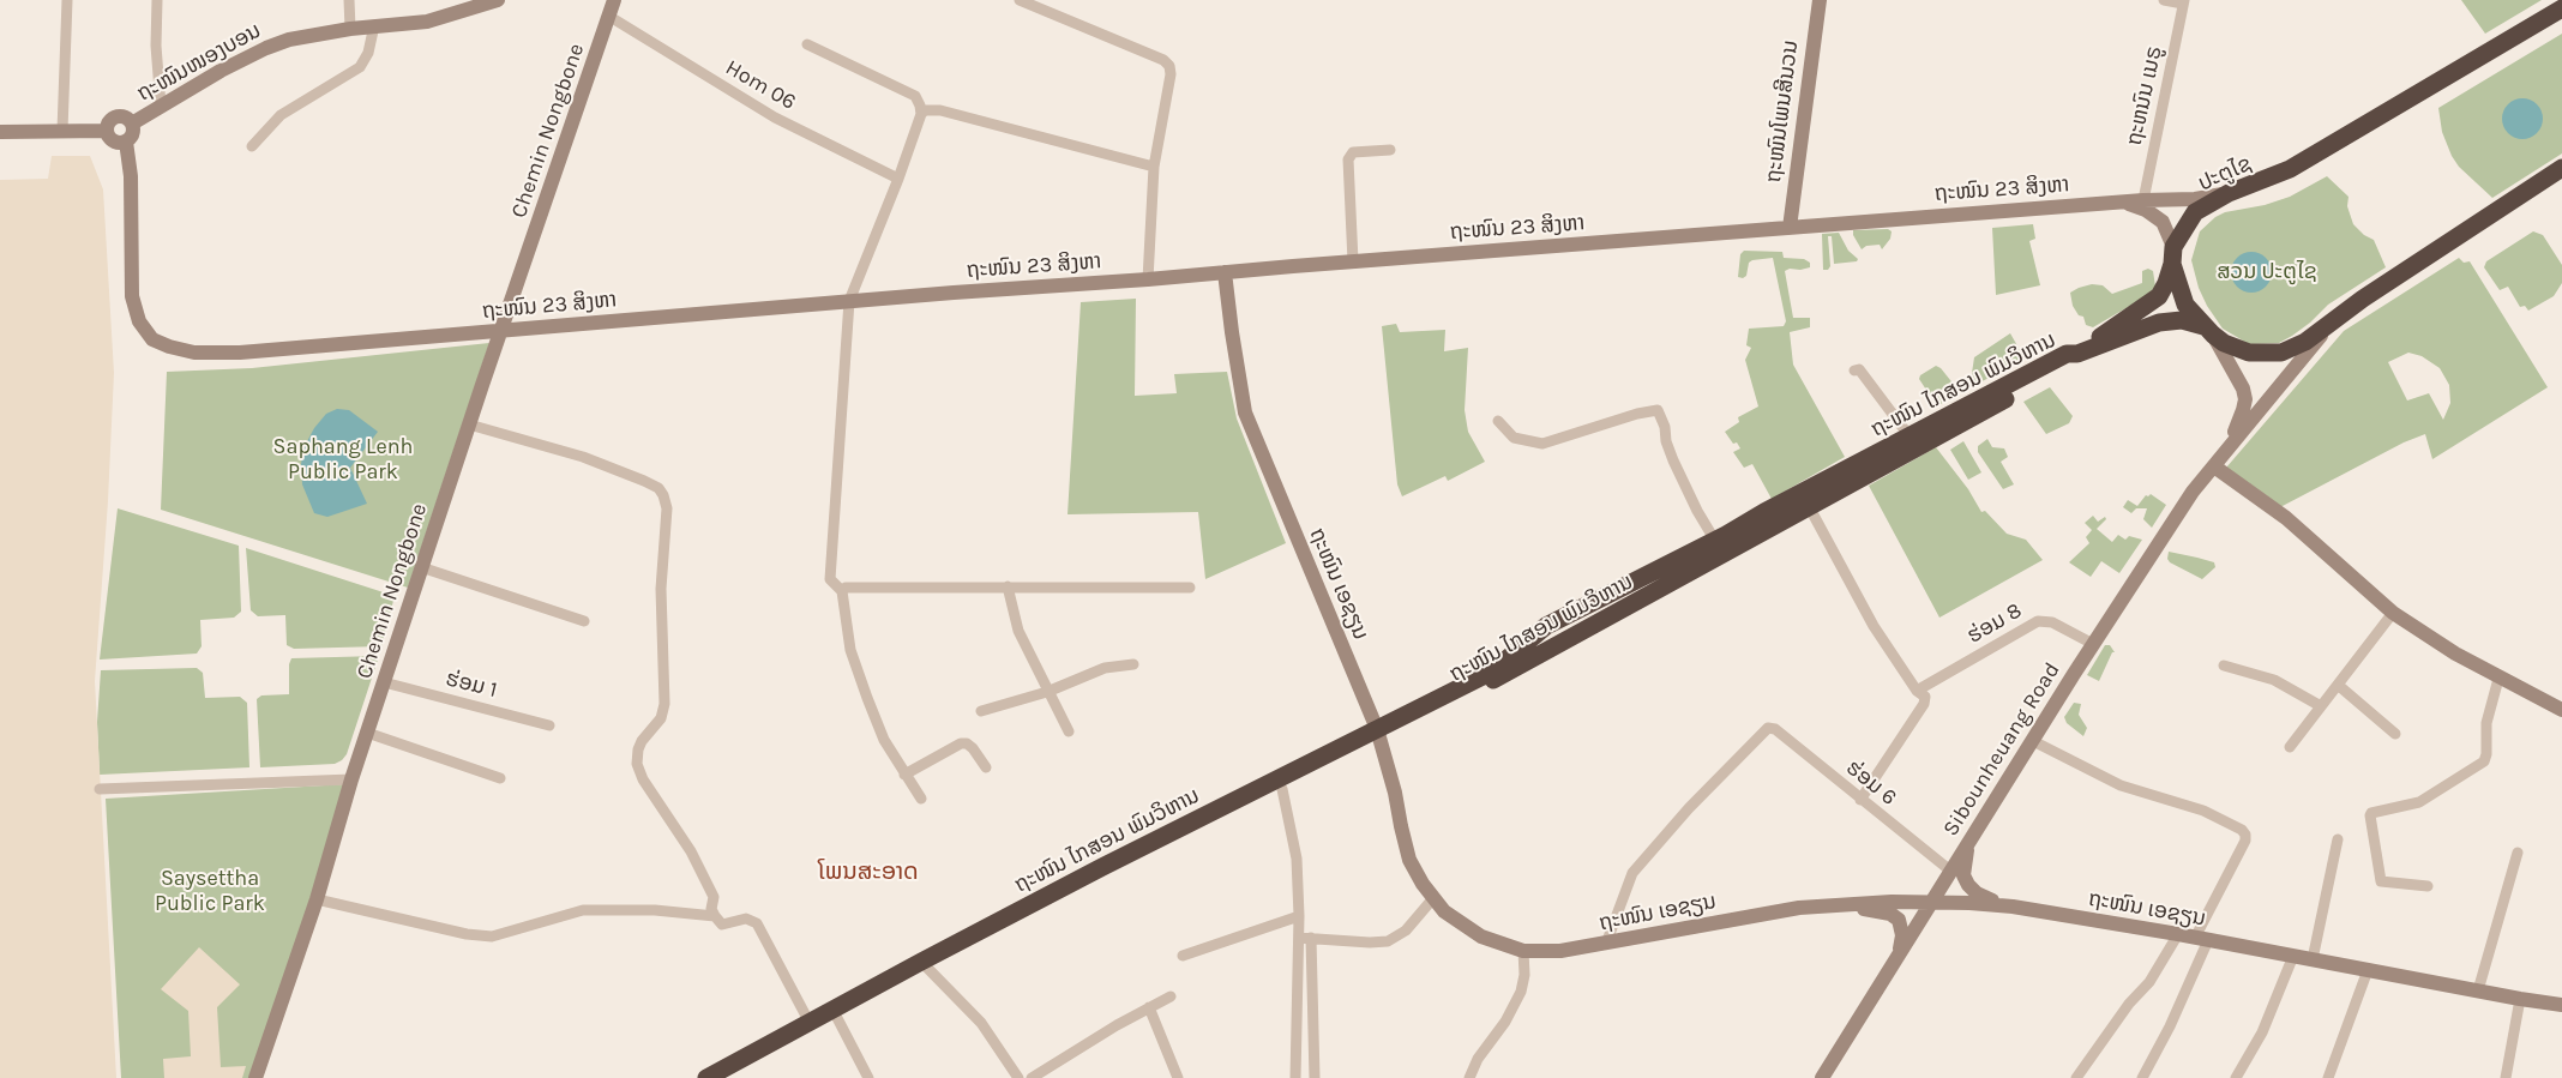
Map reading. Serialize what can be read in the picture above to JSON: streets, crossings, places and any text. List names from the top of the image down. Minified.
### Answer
{"streets":{"highway":["ປະຕູໄຊ","ຖະໜົນ ໄກສອນ ພົມວິຫານ"],"main road":["ຖະໜົນໜອງບອນ","ຖະໜົນໂພນສີນວນ","Chemin Nongbone","ຖະໜົນ 23 ສິງຫາ","ຖະໜົນ ເອຊຽນ","Sibounheuang Road"],"street":["Hom 06","ຖະຫນົນ ເນຣູ","ຮ່ອມ 8","ຮ່ອມ 1","ຮ່ອມ 6"]},"crossings":[["ຖະໜົນໜອງບອນ","ຖະໜົນ 23 ສິງຫາ"],["Hom 06","Chemin Nongbone"],["ຖະຫນົນ ເນຣູ","ຖະໜົນ 23 ສິງຫາ"],["ຖະໜົນໂພນສີນວນ","ຖະໜົນ 23 ສິງຫາ"],["Chemin Nongbone","ຖະໜົນ 23 ສິງຫາ"],["Chemin Nongbone","ຮ່ອມ 1"],["ປະຕູໄຊ","ຖະໜົນ 23 ສິງຫາ"],["ປະຕູໄຊ","ຖະໜົນ ໄກສອນ ພົມວິຫານ"],["ຖະໜົນ 23 ສິງຫາ","ຖະໜົນ ເອຊຽນ"],["ຖະໜົນ ໄກສອນ ພົມວິຫານ","ຖະໜົນ ເອຊຽນ"],["ຖະໜົນ ເອຊຽນ","Sibounheuang Road"],["ຖະໜົນ ເອຊຽນ","ຮ່ອມ 6"],["ຮ່ອມ 8","Sibounheuang Road"],["Sibounheuang Road","ຮ່ອມ 6"]],"districts":["ໂພນສະອາດ"],"parks":["ສວນ ປະຕູໄຊ","Saphang Lenh Public Park","Saysettha Public Park"]}
